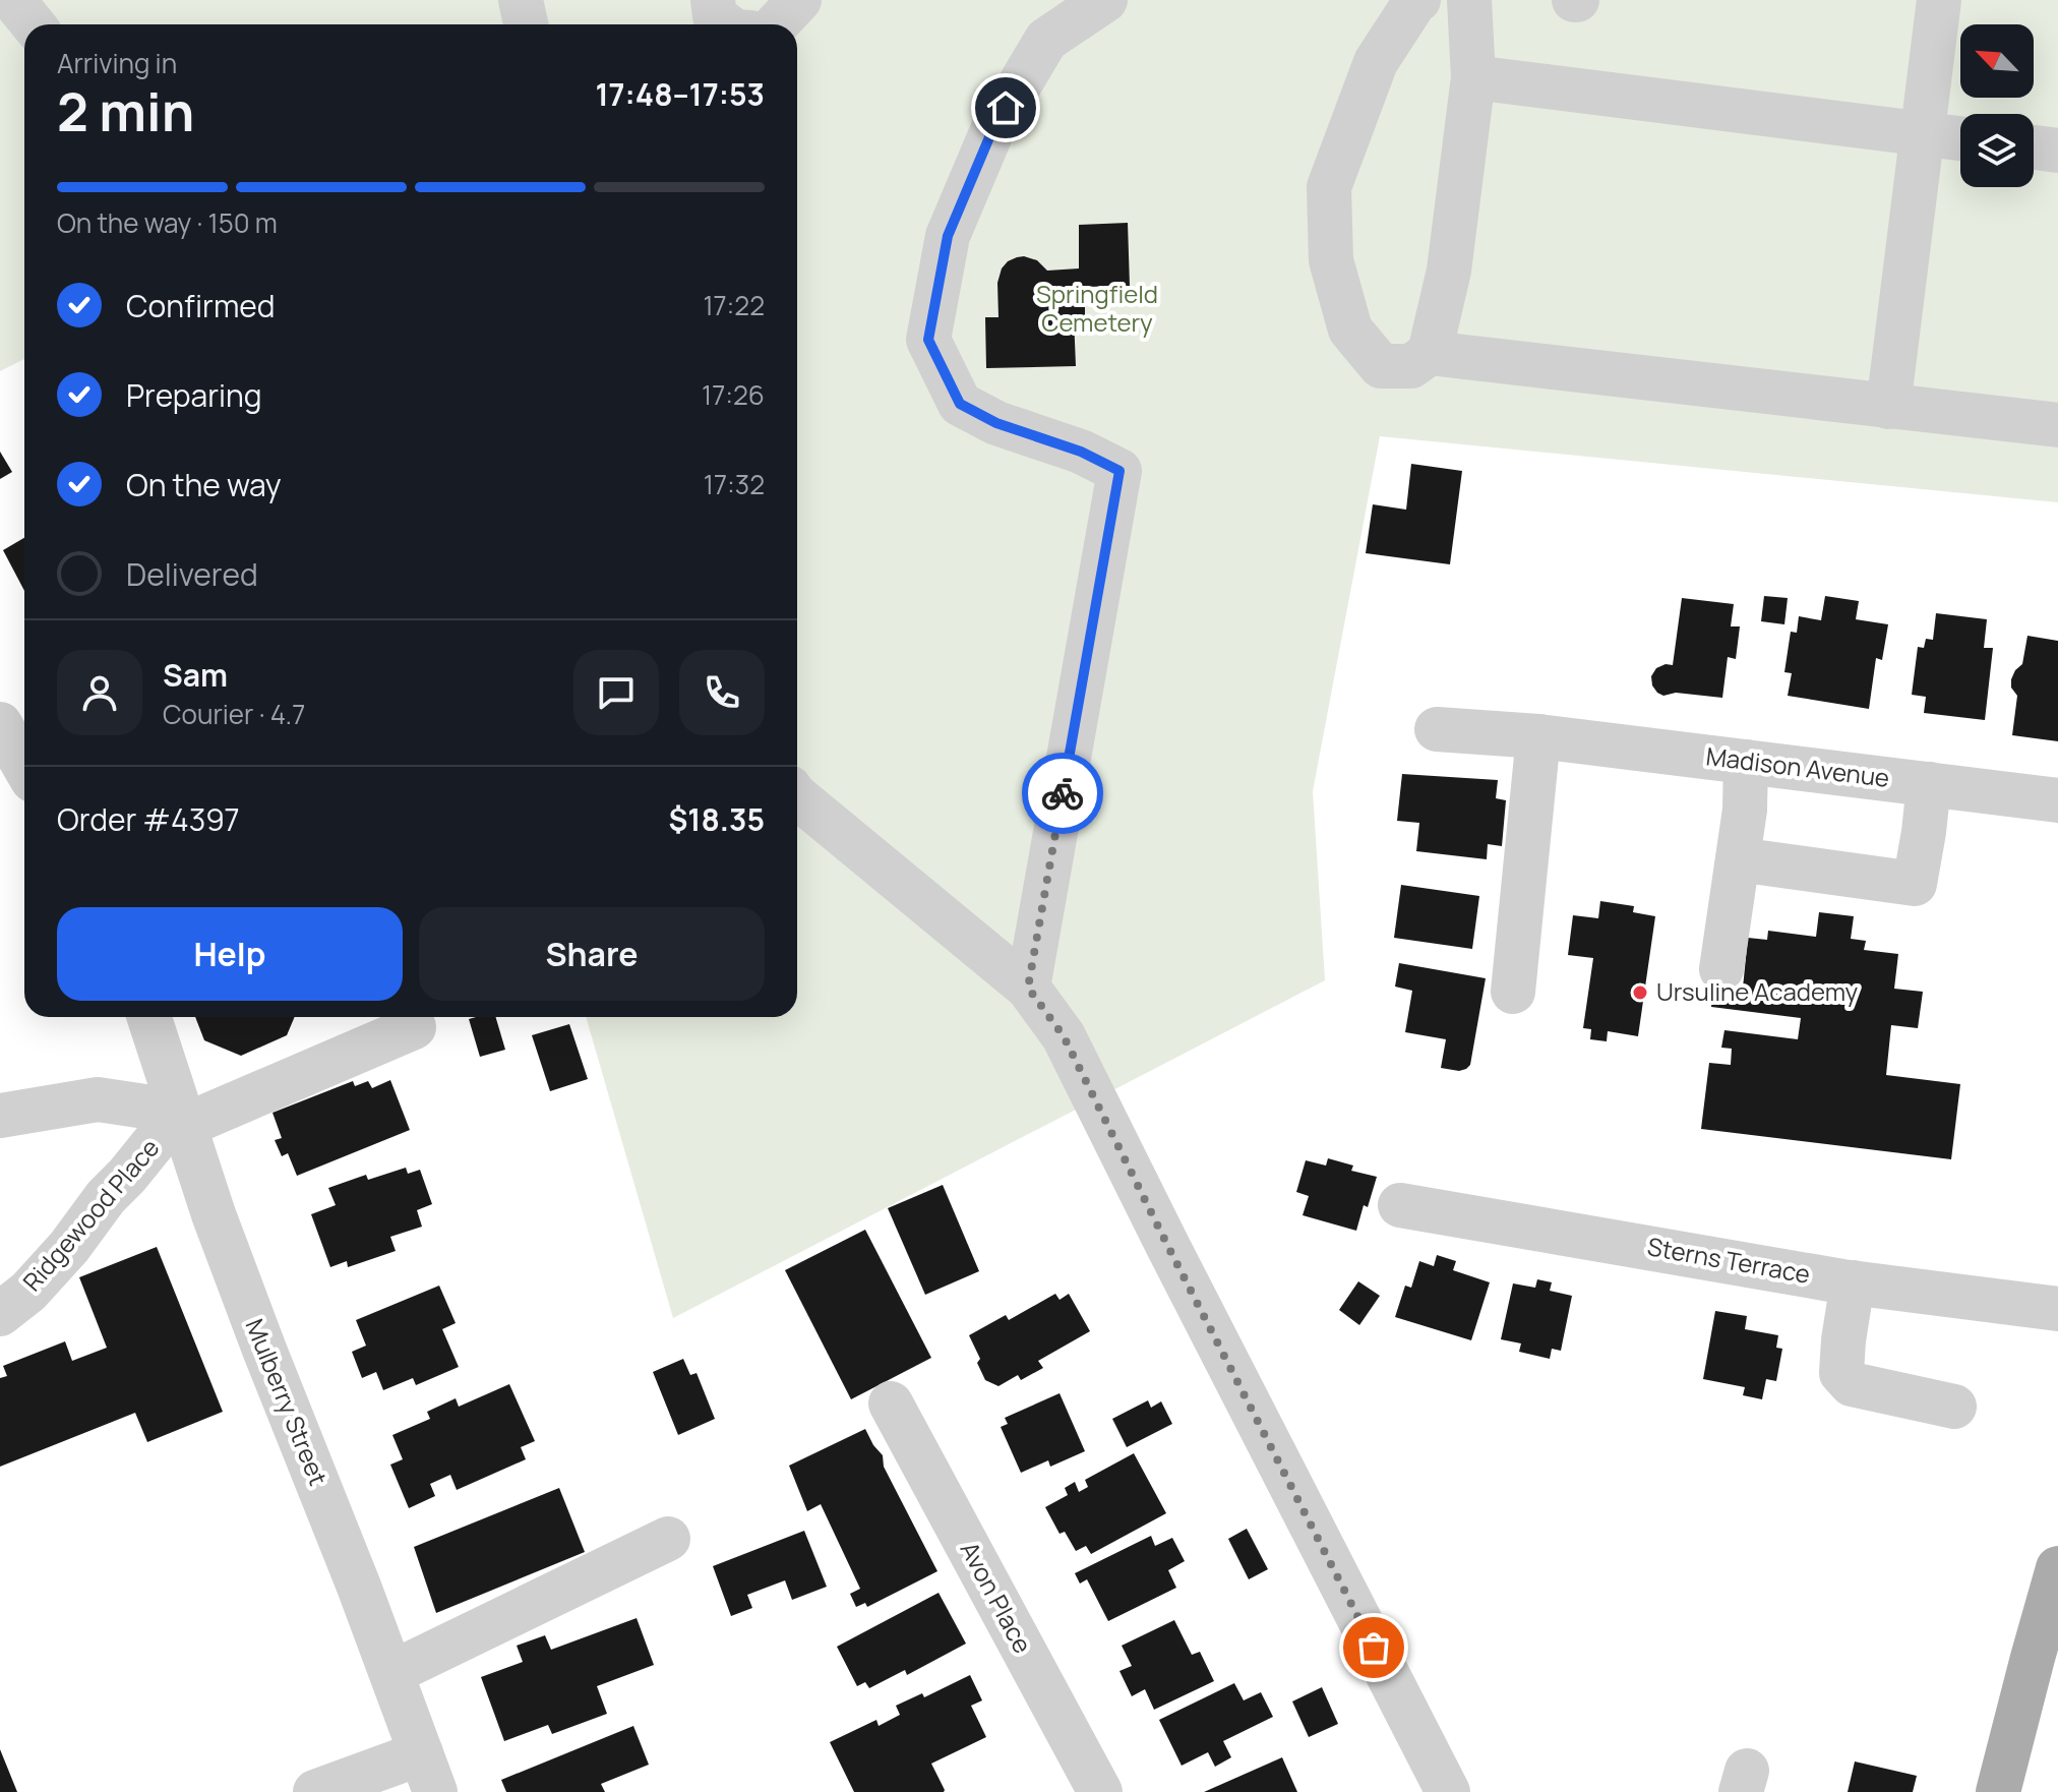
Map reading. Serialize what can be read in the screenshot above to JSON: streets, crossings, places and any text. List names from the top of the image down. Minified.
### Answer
{"streets":{"street":["Madison Avenue","Ridgewood Place","Sterns Terrace","Mulberry Street","Avon Place"]},"crossings":[["Ridgewood Place","Mulberry Street"]],"parks":["Springfield Cemetery"],"places":["Ursuline Academy"],"north":"top left","page":{"heading":["2 min","Arriving in","17:48–17:53"],"panel":["Sam","Courier · 4.7","Order #4397","$18.35"],"bar":"On the way · 150 m","list":[["Confirmed","17:22"],["Preparing","17:26"],["On the way","17:32"],"Delivered"],"buttons":["Help","Share"]}}
